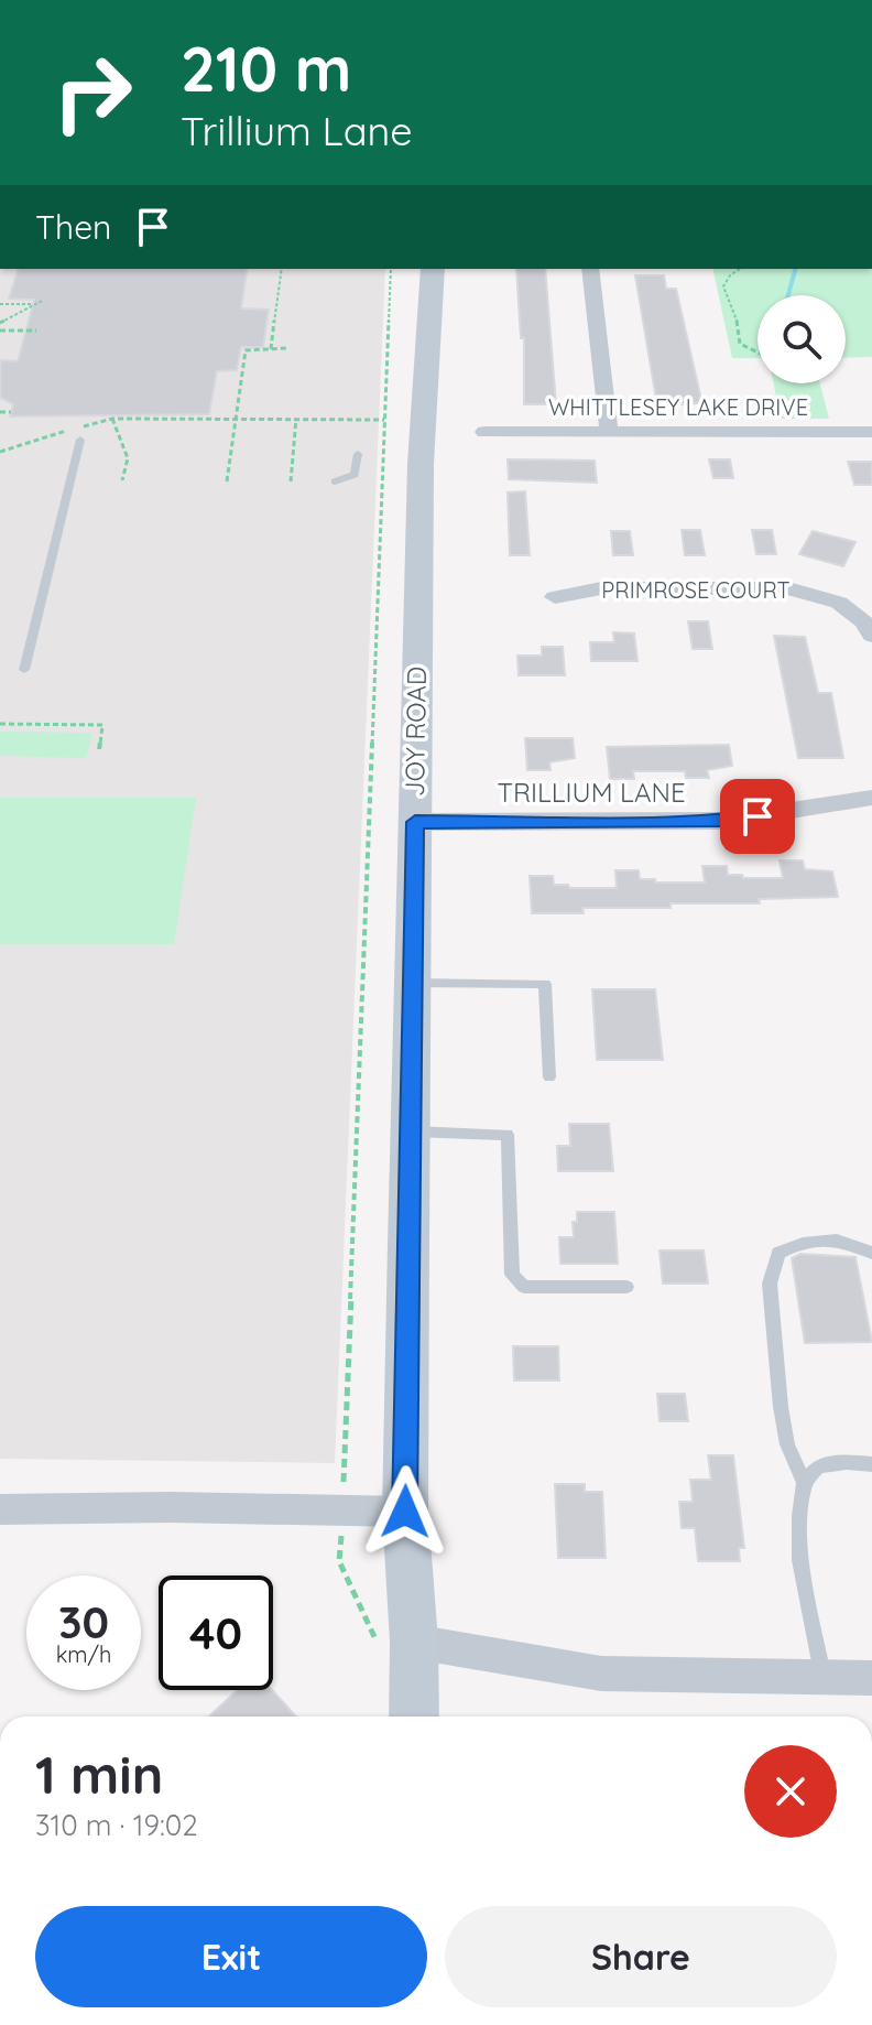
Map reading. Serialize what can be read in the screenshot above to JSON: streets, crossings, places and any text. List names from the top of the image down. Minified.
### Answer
{"streets":{"street":["WHITTLESEY LAKE DRIVE","PRIMROSE COURT","JOY ROAD","TRILLIUM LANE"]},"crossings":[["JOY ROAD","TRILLIUM LANE"]],"page":{"turn":["210 m","Trillium Lane"],"then":"Then","speed":"30 km/h","limit":"40","heading":["1 min","310 m · 19:02"],"buttons":["Exit","Share"]}}
